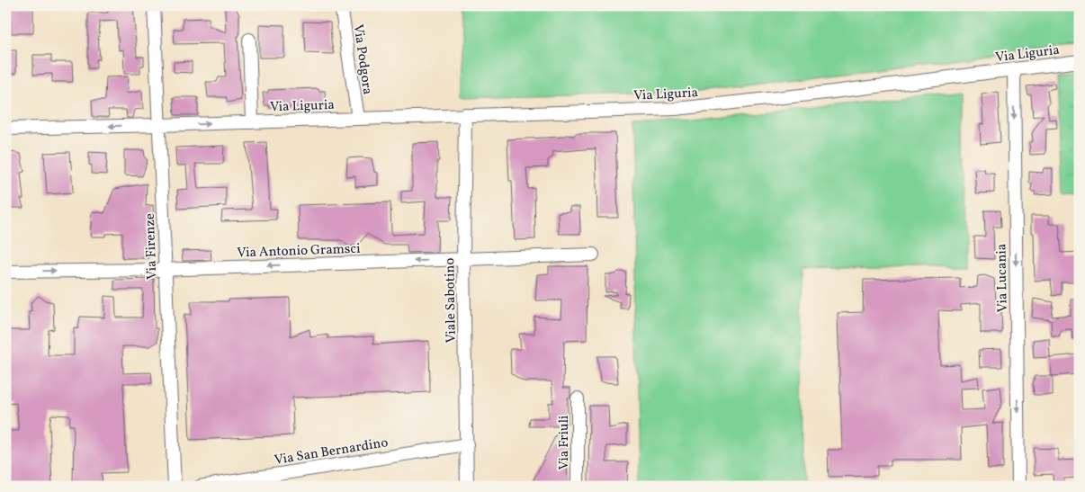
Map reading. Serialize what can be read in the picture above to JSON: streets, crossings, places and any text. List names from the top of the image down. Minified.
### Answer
{"streets":{"street":["Via Liguria","Via Podgora","Via Firenze","Via Antonio Gramsci","Via Lucania","Viale Sabotino","Via Friuli","Via San Bernardino"]},"crossings":[["Via Liguria","Via Podgora"],["Via Liguria","Via Firenze"],["Via Liguria","Via Lucania"],["Via Liguria","Viale Sabotino"],["Via Firenze","Via Antonio Gramsci"],["Via Antonio Gramsci","Viale Sabotino"],["Viale Sabotino","Via San Bernardino"]],"one_way":["Via Lucania"]}
